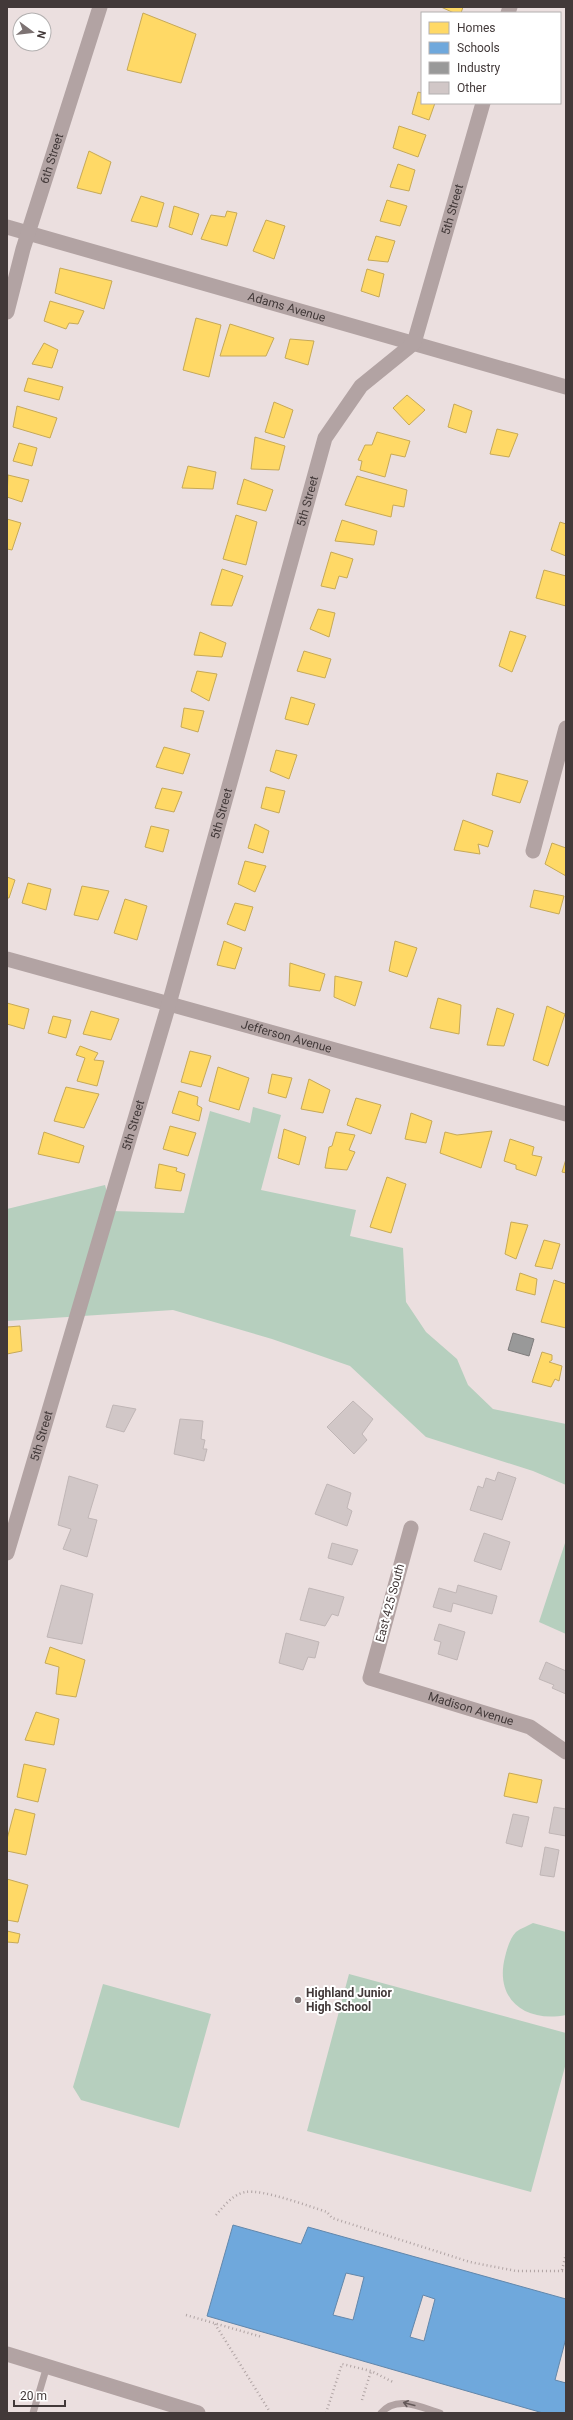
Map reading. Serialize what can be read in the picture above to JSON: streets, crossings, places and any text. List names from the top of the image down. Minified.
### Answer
{"streets":{"street":["6th Street","5th Street","Adams Avenue","Jefferson Avenue","East 425 South","Madison Avenue"]},"crossings":[["6th Street","Adams Avenue"],["5th Street","Adams Avenue"],["5th Street","Jefferson Avenue"],["East 425 South","Madison Avenue"]],"places":["Highland Junior High School"],"legend":["Homes","Schools","Industry","Other"],"scale_bar":"20 m","north":"right"}
